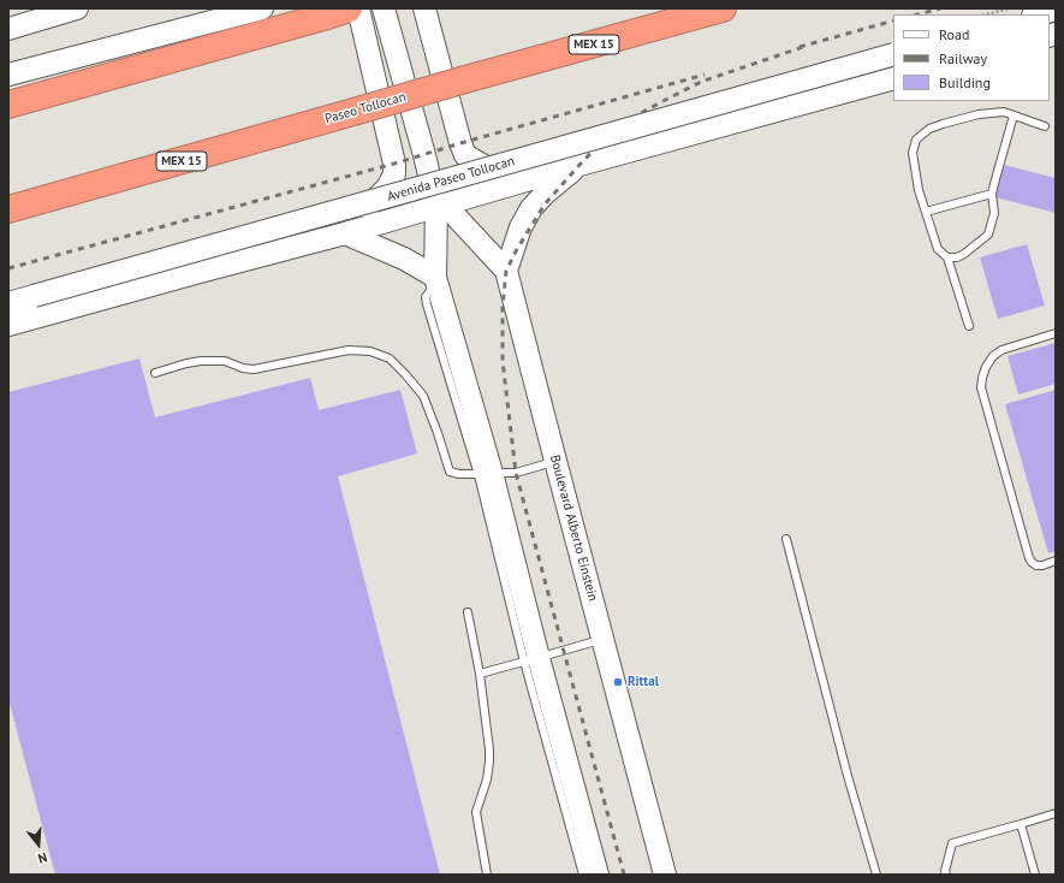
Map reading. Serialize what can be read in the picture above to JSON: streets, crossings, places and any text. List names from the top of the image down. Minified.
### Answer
{"streets":{"highway":["MEX 15","Paseo Tollocan"],"main road":["Avenida Paseo Tollocan","Boulevard Alberto Einstein"]},"crossings":[["Avenida Paseo Tollocan","Boulevard Alberto Einstein"]],"places":["Rittal"],"legend":["Road","Railway","Building"],"north":"bottom"}
